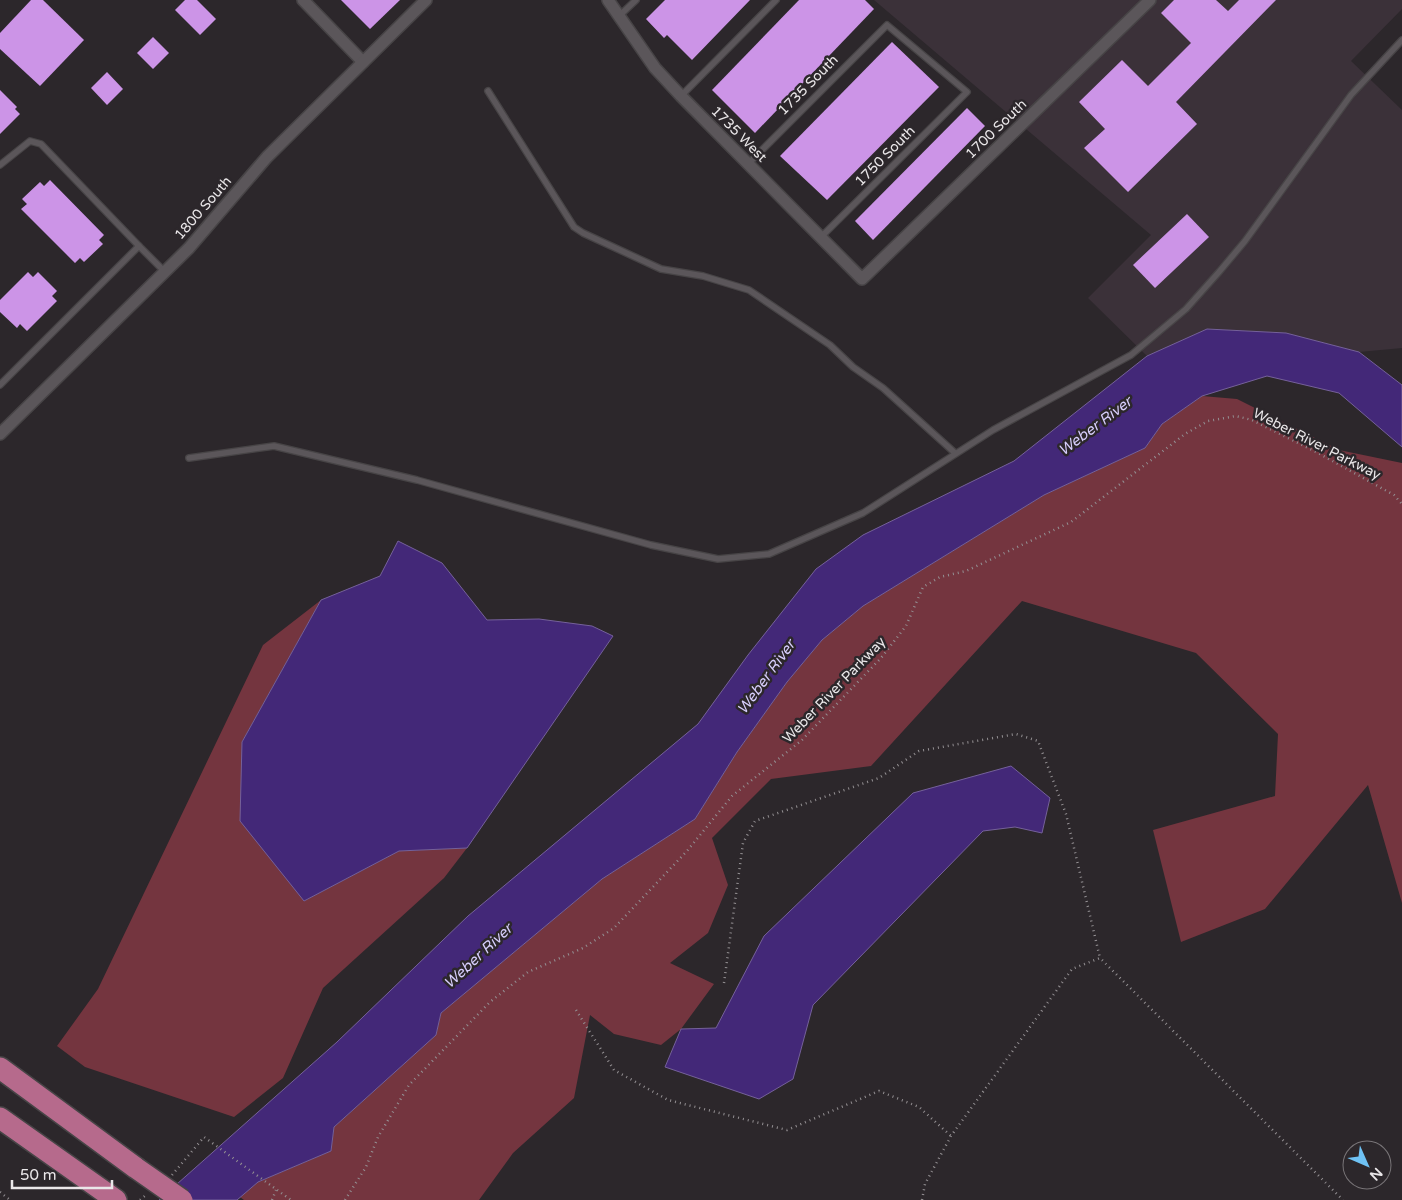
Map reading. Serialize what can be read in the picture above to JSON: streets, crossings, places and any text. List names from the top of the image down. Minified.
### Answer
{"streets":{"street":["1700 South","1735 West","1800 South"],"lane":["1735 South","1750 South"],"path":["Weber River Parkway"]},"crossings":[["1735 South","1735 West"],["1735 South","1750 South"],["1700 South","1735 West"],["1735 West","1750 South"]],"water":["Weber River"],"scale_bar":"50 m","north":"bottom right"}
